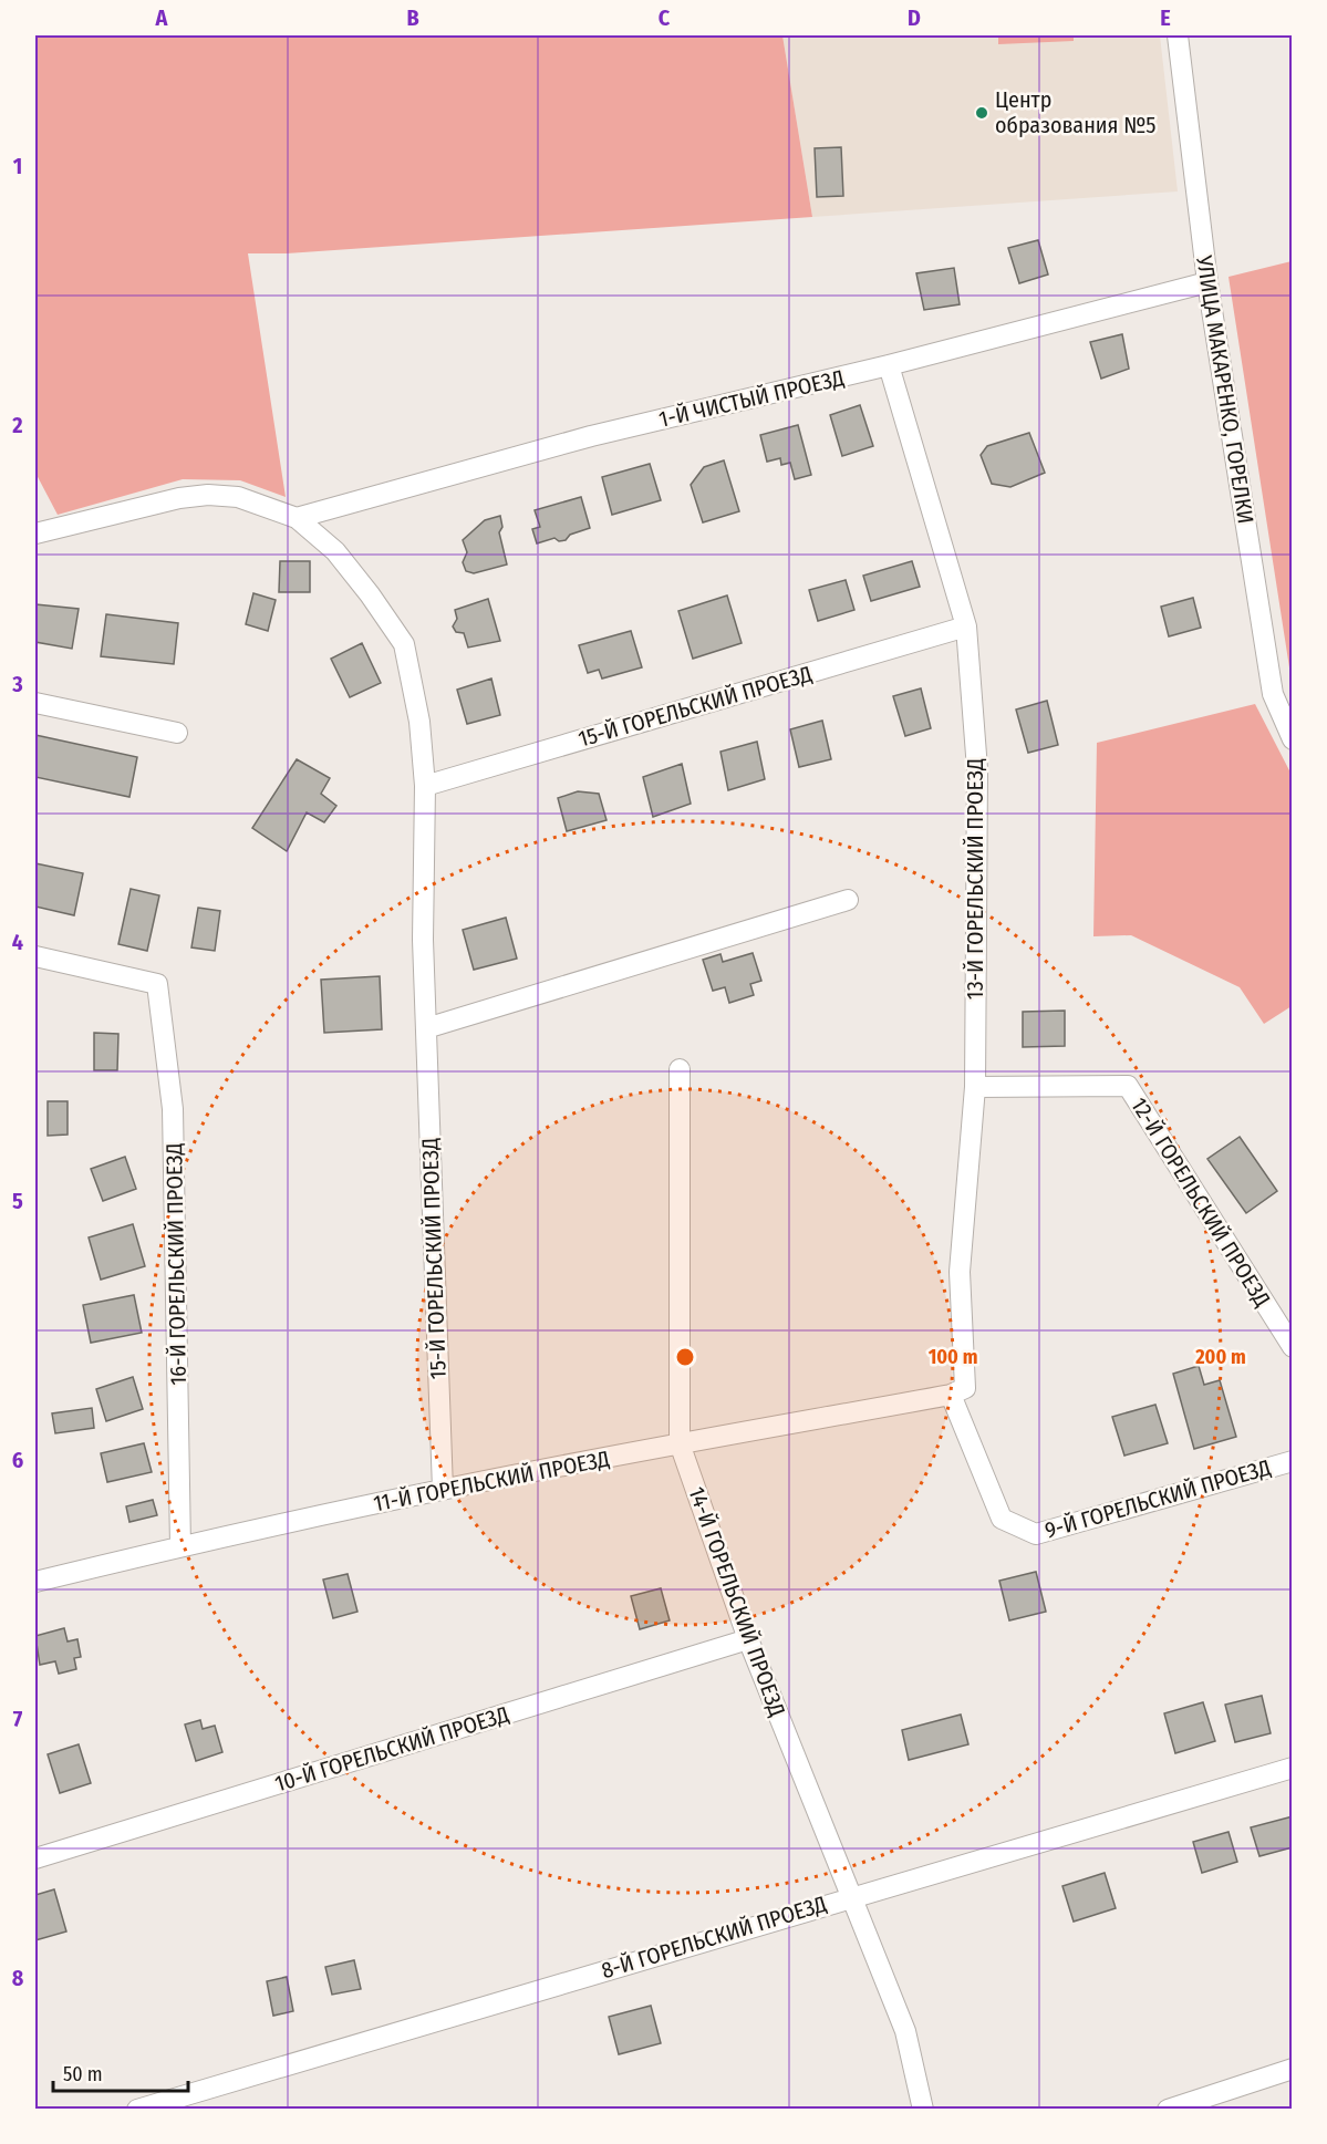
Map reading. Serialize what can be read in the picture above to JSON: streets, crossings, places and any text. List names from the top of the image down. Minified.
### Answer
{"streets":{"street":["УЛИЦА МАКАРЕНКО, ГОРЕЛКИ","1-Й ЧИСТЫЙ ПРОЕЗД","15-Й ГОРЕЛЬСКИЙ ПРОЕЗД","13-Й ГОРЕЛЬСКИЙ ПРОЕЗД","12-Й ГОРЕЛЬСКИЙ ПРОЕЗД","16-Й ГОРЕЛЬСКИЙ ПРОЕЗД","11-Й ГОРЕЛЬСКИЙ ПРОЕЗД","9-Й ГОРЕЛЬСКИЙ ПРОЕЗД","14-Й ГОРЕЛЬСКИЙ ПРОЕЗД","10-Й ГОРЕЛЬСКИЙ ПРОЕЗД","8-Й ГОРЕЛЬСКИЙ ПРОЕЗД"]},"crossings":[["УЛИЦА МАКАРЕНКО, ГОРЕЛКИ","1-Й ЧИСТЫЙ ПРОЕЗД"],["1-Й ЧИСТЫЙ ПРОЕЗД","15-Й ГОРЕЛЬСКИЙ ПРОЕЗД"],["1-Й ЧИСТЫЙ ПРОЕЗД","13-Й ГОРЕЛЬСКИЙ ПРОЕЗД"],["15-Й ГОРЕЛЬСКИЙ ПРОЕЗД","13-Й ГОРЕЛЬСКИЙ ПРОЕЗД"],["15-Й ГОРЕЛЬСКИЙ ПРОЕЗД","11-Й ГОРЕЛЬСКИЙ ПРОЕЗД"],["13-Й ГОРЕЛЬСКИЙ ПРОЕЗД","12-Й ГОРЕЛЬСКИЙ ПРОЕЗД"],["13-Й ГОРЕЛЬСКИЙ ПРОЕЗД","11-Й ГОРЕЛЬСКИЙ ПРОЕЗД"],["13-Й ГОРЕЛЬСКИЙ ПРОЕЗД","9-Й ГОРЕЛЬСКИЙ ПРОЕЗД"],["16-Й ГОРЕЛЬСКИЙ ПРОЕЗД","11-Й ГОРЕЛЬСКИЙ ПРОЕЗД"],["11-Й ГОРЕЛЬСКИЙ ПРОЕЗД","9-Й ГОРЕЛЬСКИЙ ПРОЕЗД"],["11-Й ГОРЕЛЬСКИЙ ПРОЕЗД","14-Й ГОРЕЛЬСКИЙ ПРОЕЗД"],["14-Й ГОРЕЛЬСКИЙ ПРОЕЗД","10-Й ГОРЕЛЬСКИЙ ПРОЕЗД"],["14-Й ГОРЕЛЬСКИЙ ПРОЕЗД","8-Й ГОРЕЛЬСКИЙ ПРОЕЗД"]],"places":["Центр образования №5"],"scale_bar":"50 m","grid":{"columns":["A","B","C","D","E"],"rows":["1","2","3","4","5","6","7","8"]},"rings":["100 m","200 m"]}
